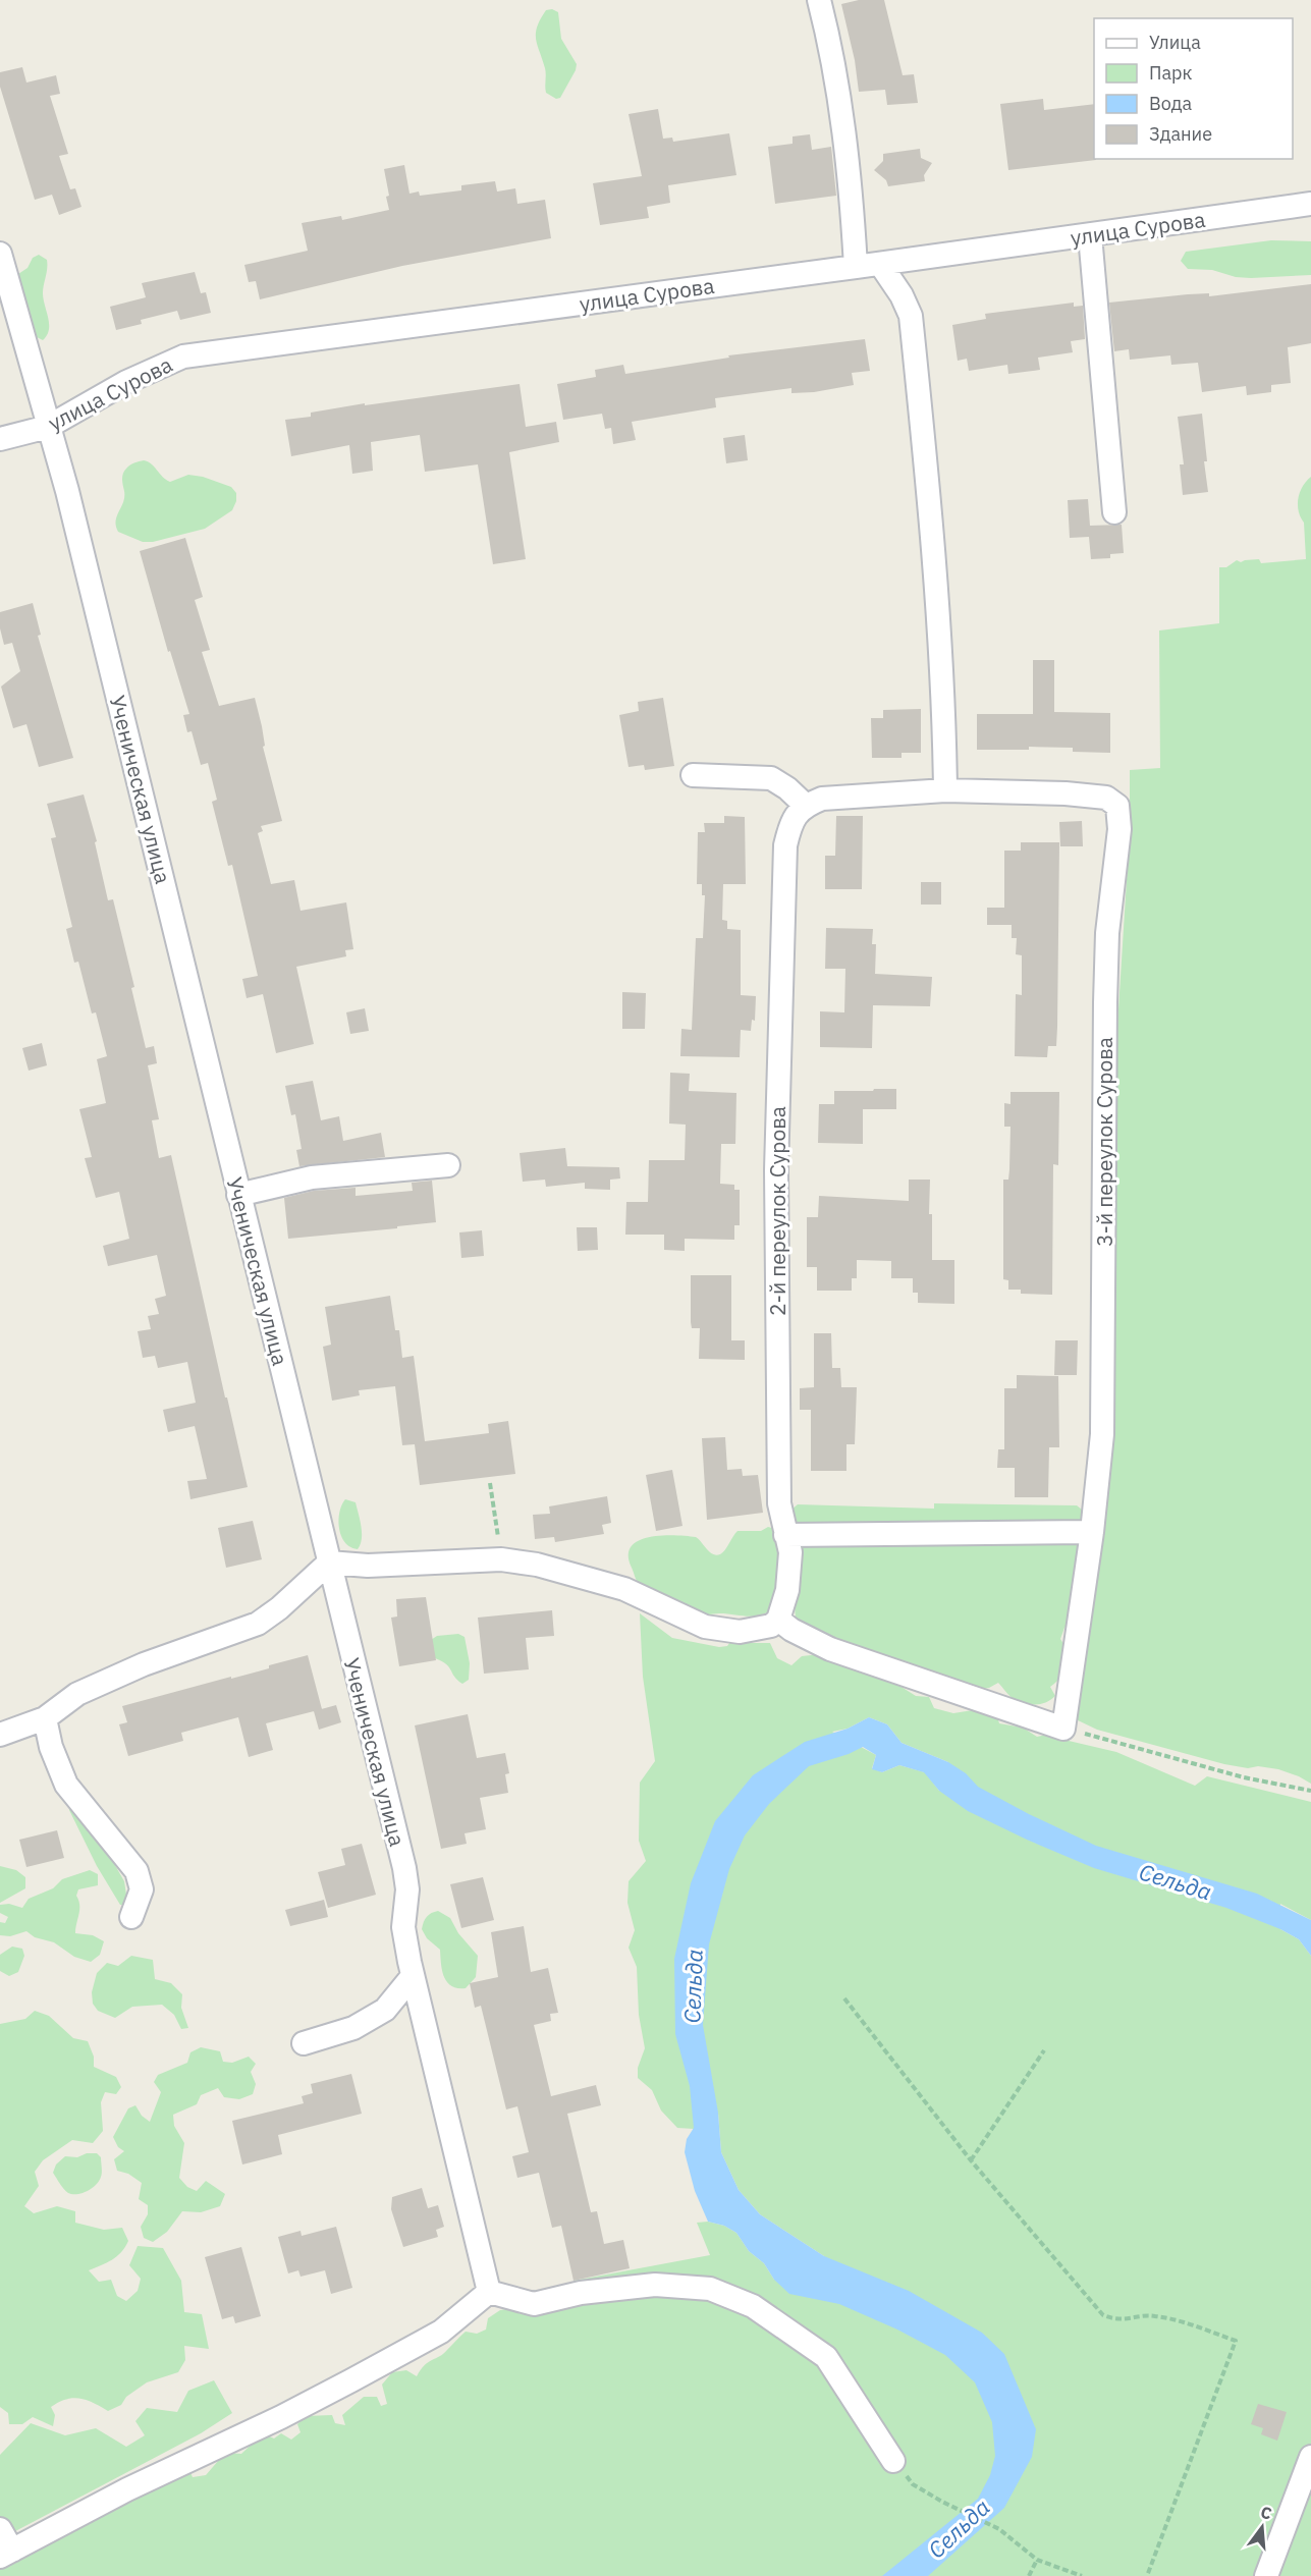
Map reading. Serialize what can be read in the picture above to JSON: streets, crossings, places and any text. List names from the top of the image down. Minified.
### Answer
{"streets":{"street":["улица Сурова","Ученическая улица","3-й переулок Сурова","2-й переулок Сурова"]},"crossings":[["улица Сурова","Ученическая улица"],["3-й переулок Сурова","2-й переулок Сурова"]],"water":["Сельда"],"legend":["Улица","Парк","Вода","Здание"],"north":"top"}
